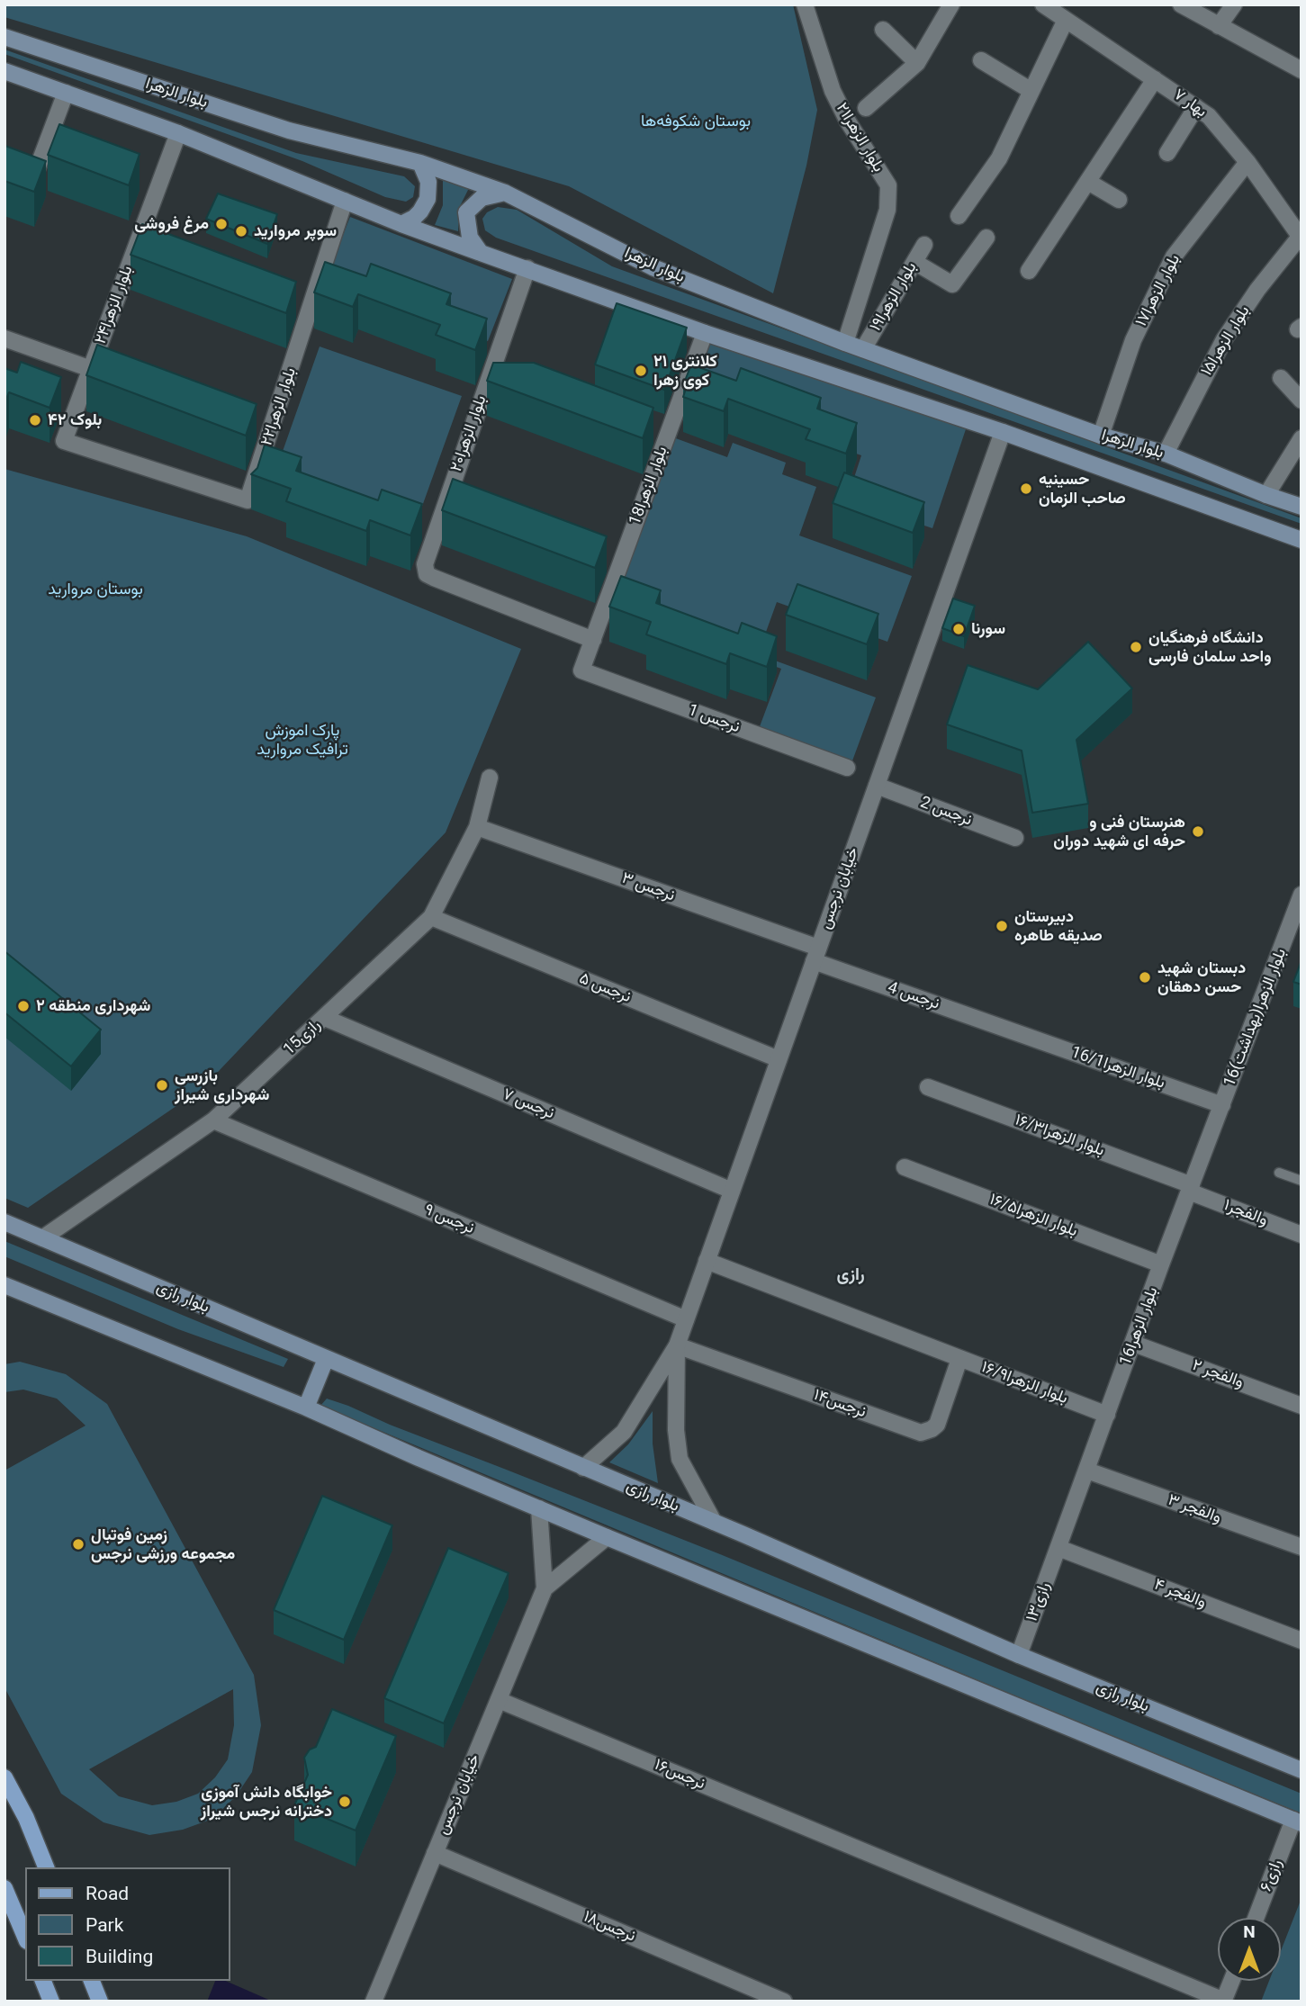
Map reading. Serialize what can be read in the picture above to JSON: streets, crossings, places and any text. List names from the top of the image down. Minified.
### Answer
{"streets":{"main road":["بلوار الزهرا","بلوار رازی"],"street":["بهار ۷","بلوار الزهرا۲۱","بلوار الزهرا۱۷","بلوار الزهرا۱۹","بلوار الزهرا۲۴","بلوار الزهرا۱۵","بلوار الزهرا۲۲","بلوار الزهرا۲۰","18بلوار الزهرا","1 نرجس","2 نرجس","نرجس ۳","خیابان نرجس","نرجس ۵","4 نرجس","16بلوار الزهرا(بهداشت)","15رازی","بلوار الزهرا16/1","نرجس ۷","بلوار الزهرا۱۶/۳","والفجر۱","بلوار الزهرا۱۶/۵","نرجس ۹","16بلوار الزهرا","والفجر ۲","بلوار الزهرا۱۶/۹","نرجس۱۴","والفجر ۳","والفجر ۴","رازی۱۳","نرجس۱۶","رازی۶","نرجس۱۸"]},"crossings":[["بلوار الزهرا","بلوار الزهرا۲۱"],["بلوار الزهرا","بلوار الزهرا۱۷"],["بلوار الزهرا","بلوار الزهرا۱۹"],["بلوار الزهرا","بلوار الزهرا۲۴"],["بلوار الزهرا","بلوار الزهرا۱۵"],["بلوار الزهرا","بلوار الزهرا۲۲"],["بلوار الزهرا","بلوار الزهرا۲۰"],["بلوار الزهرا","18بلوار الزهرا"],["بلوار الزهرا","خیابان نرجس"],["بهار ۷","بلوار الزهرا۱۷"],["بهار ۷","بلوار الزهرا۱۵"],["بلوار الزهرا۲۴","بلوار الزهرا۲۲"],["بلوار الزهرا۲۰","18بلوار الزهرا"],["18بلوار الزهرا","1 نرجس"],["2 نرجس","خیابان نرجس"],["نرجس ۳","خیابان نرجس"],["نرجس ۳","4 نرجس"],["نرجس ۳","15رازی"],["خیابان نرجس","نرجس ۵"],["خیابان نرجس","4 نرجس"],["خیابان نرجس","نرجس ۷"],["خیابان نرجس","نرجس ۹"],["خیابان نرجس","بلوار الزهرا۱۶/۹"],["خیابان نرجس","نرجس۱۴"],["خیابان نرجس","نرجس۱۶"],["خیابان نرجس","نرجس۱۸"],["نرجس ۵","15رازی"],["4 نرجس","بلوار الزهرا16/1"],["16بلوار الزهرا(بهداشت)","بلوار الزهرا16/1"],["16بلوار الزهرا(بهداشت)","16بلوار الزهرا"],["15رازی","نرجس ۷"],["15رازی","نرجس ۹"],["15رازی","بلوار رازی"],["بلوار الزهرا16/1","16بلوار الزهرا"],["بلوار الزهرا۱۶/۳","والفجر۱"],["بلوار الزهرا۱۶/۳","16بلوار الزهرا"],["والفجر۱","16بلوار الزهرا"],["بلوار الزهرا۱۶/۵","16بلوار الزهرا"],["بلوار رازی","رازی۱۳"],["16بلوار الزهرا","والفجر ۲"],["16بلوار الزهرا","بلوار الزهرا۱۶/۹"],["16بلوار الزهرا","والفجر ۳"],["16بلوار الزهرا","والفجر ۴"],["16بلوار الزهرا","رازی۱۳"],["بلوار الزهرا۱۶/۹","نرجس۱۴"],["والفجر ۴","رازی۱۳"]],"districts":["رازی"],"parks":["بوستان شکوفه‌ها","بوستان مروارید","پارک اموزش ترافیک مروارید"],"places":["مرغ فروشی","سوپر مروارید","کلانتری ۲۱ کوی زهرا","بلوک ۴۲","حسینیه صاحب الزمان","سورنا","دانشگاه فرهنگیان واحد سلمان فارسی","هنرستان فنی و حرفه ای شهید دوران","دبیرستان صدیقه طاهره","دبستان شهید حسن دهقان","شهرداری منطقه ۲","بازرسی شهرداری شیراز","زمین فوتبال مجموعه ورزشی نرجس","خوابگاه دانش آموزی دخترانه نرجس شیراز"],"legend":["Road","Park","Building"],"north":"top"}
